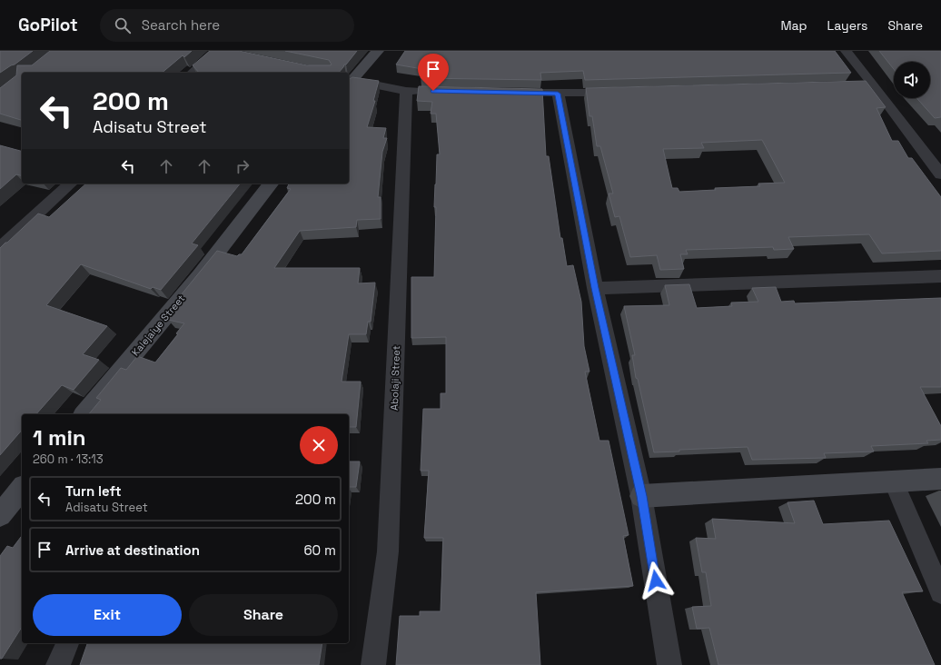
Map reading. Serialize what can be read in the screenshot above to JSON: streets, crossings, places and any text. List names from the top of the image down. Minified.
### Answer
{"streets":{"street":["Kalejaiye Street","Abolaji Street"]},"page":{"header":"GoPilot","search":"Search here","nav":["Map","Layers","Share"],"turn":["200 m","Adisatu Street"],"heading":["1 min","260 m · 13:13"],"list":[{"name":"Turn left","note":"Adisatu Street","value":"200 m"},{"name":"Arrive at destination","value":"60 m"}],"buttons":["Exit","Share"]}}
